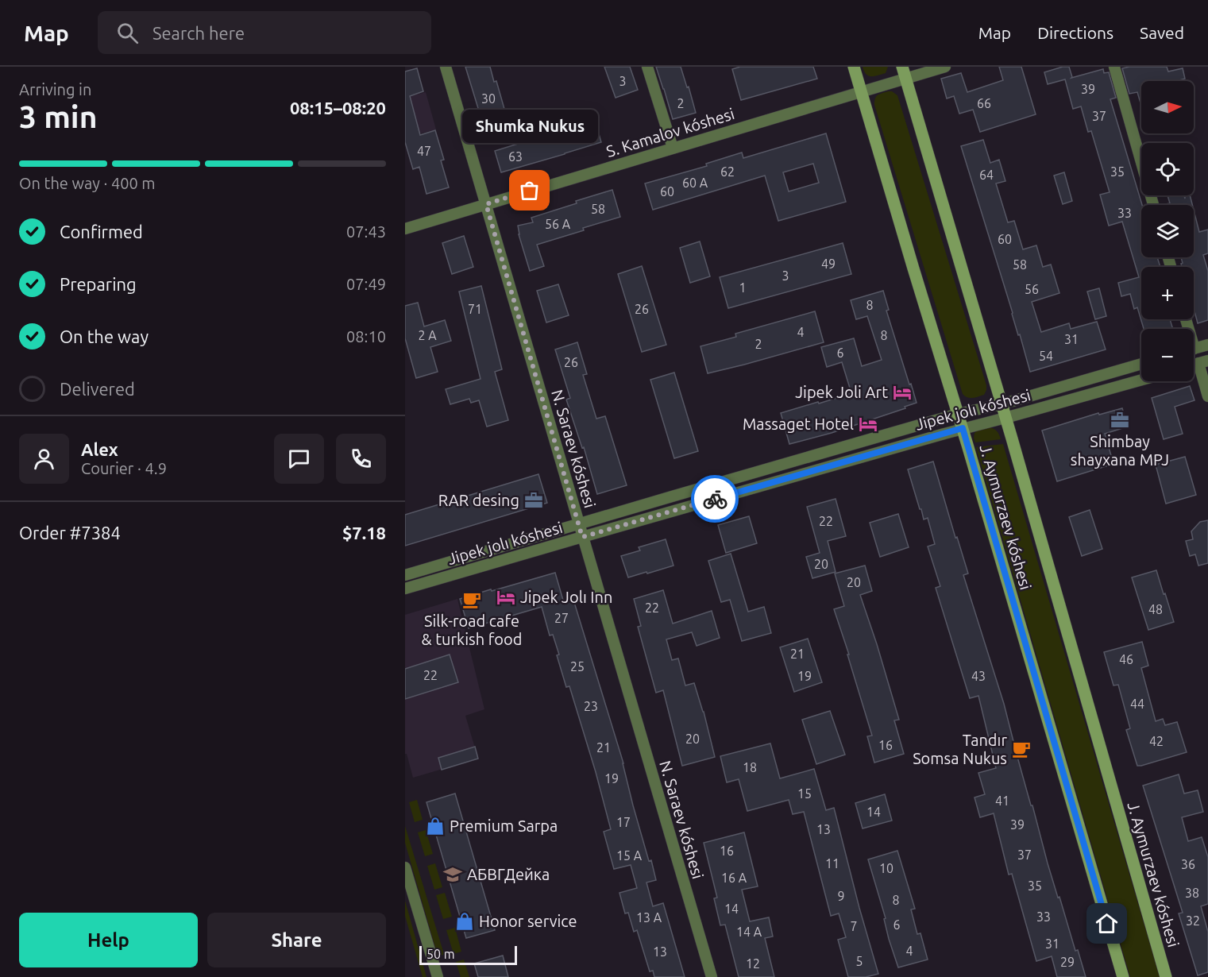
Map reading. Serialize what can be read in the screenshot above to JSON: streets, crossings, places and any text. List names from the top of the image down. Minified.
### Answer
{"streets":{"street":["S. Kamalov kóshesi","Jipek jolı kóshesi","N. Saraev kóshesi","J. Aymurzaev kóshesi"]},"crossings":[["S. Kamalov kóshesi","N. Saraev kóshesi"],["S. Kamalov kóshesi","J. Aymurzaev kóshesi"],["Jipek jolı kóshesi","N. Saraev kóshesi"],["Jipek jolı kóshesi","J. Aymurzaev kóshesi"]],"places":{"other":["Shumka Nukus"],"hotel":["Jipek Joli Art","Massaget Hotel","Jipek Jolı Inn"],"office":["Shimbay shayxana MPJ","RAR desing"],"cafe":["Silk-road cafe & turkish food","Tandır Somsa Nukus"],"shop":["Premium Sarpa","Honor service"],"school or university":["АБВГДейка"]},"house_numbers":["3","39","30","2","66","37","47","63","62","35","64","60 А","60","58","33","56 А","60","49","58","3","1","56","8","71","26","4","2 А","8","31","2","6","54","26","22","20","20","22","48","27","21","46","25","22","19","43","44","23","20","42","16","21","18","19","15","41","14","17","39","13","16","37","15 А","11","36","10","16 А","35","38","9","8","14","33","13 А","32","6","7","14 А","31","4","13","5","29","12"],"scale_bar":"50 m","north":"right","page":{"header":"Map","search":"Search here","nav":["Map","Directions","Saved"],"heading":["3 min","Arriving in","08:15–08:20"],"panel":["Alex","Courier · 4.9","Order #7384","$7.18"],"map_buttons":["+","−"],"bubble":"Shumka Nukus","bar":"On the way · 400 m","list":[["Confirmed","07:43"],["Preparing","07:49"],["On the way","08:10"],"Delivered"],"buttons":["Help","Share"],"scale":"50 m"}}
